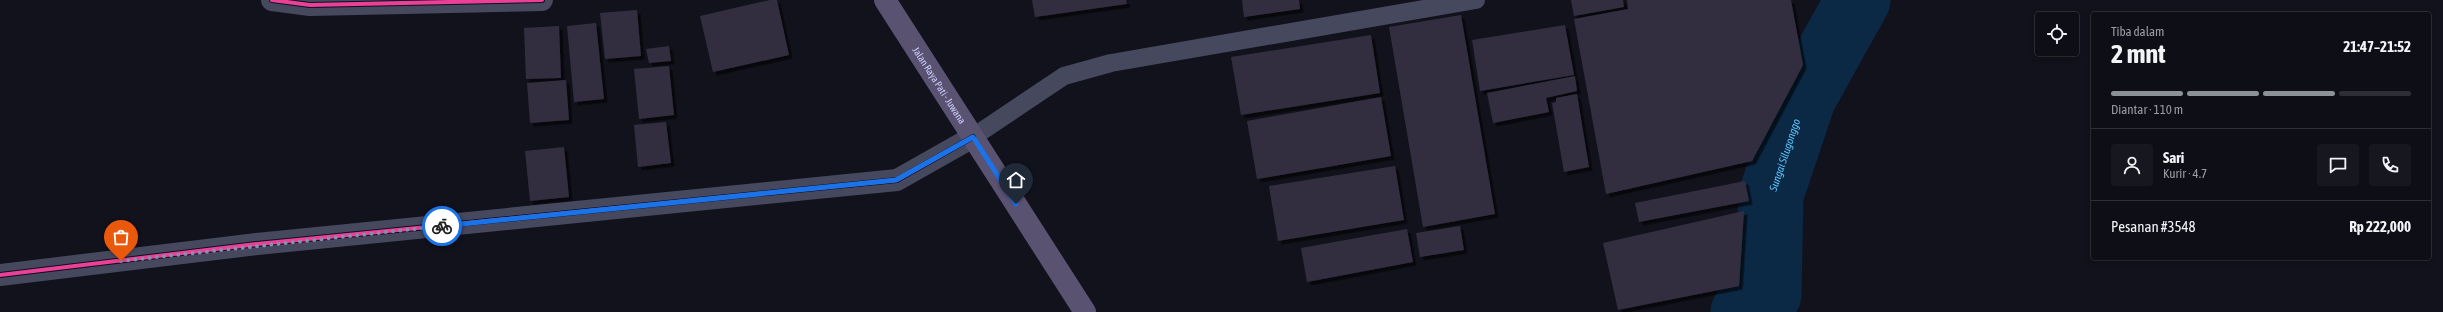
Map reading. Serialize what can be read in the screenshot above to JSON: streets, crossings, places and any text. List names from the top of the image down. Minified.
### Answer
{"streets":{"main road":["Jalan Raya Pati - Juwana"]},"water":["Sungai Silugonggo"],"page":{"heading":["2 mnt","Tiba dalam","21:47–21:52"],"panel":["Sari","Kurir · 4.7","Pesanan #3548","Rp 222,000"],"bar":"Diantar · 110 m"}}
